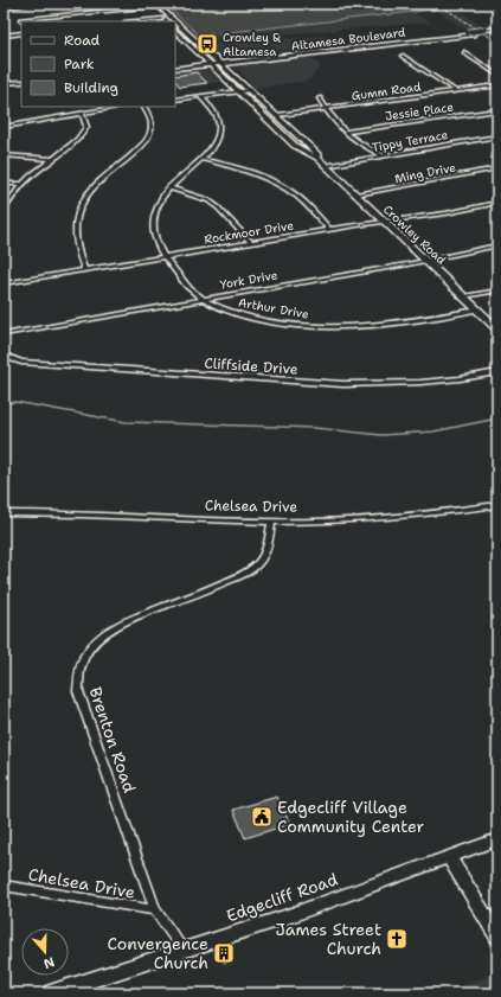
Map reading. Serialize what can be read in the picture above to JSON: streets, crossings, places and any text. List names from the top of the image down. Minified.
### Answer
{"streets":{"main road":["Altamesa Boulevard","Crowley Road","Edgecliff Road"],"street":["Gumm Road","Jessie Place","Tippy Terrace","Ming Drive","Rockmoor Drive","York Drive","Arthur Drive","Cliffside Drive","Chelsea Drive","Brenton Road"]},"crossings":[["Altamesa Boulevard","Crowley Road"],["Gumm Road","Crowley Road"],["Tippy Terrace","Crowley Road"],["Ming Drive","Crowley Road"],["Rockmoor Drive","Crowley Road"],["Rockmoor Drive","Arthur Drive"],["Crowley Road","York Drive"],["Crowley Road","Arthur Drive"],["York Drive","Arthur Drive"],["Chelsea Drive","Brenton Road"],["Brenton Road","Edgecliff Road"]],"places":{"bus stop":["Crowley & Altamesa"],"public building":["Edgecliff Village Community Center"],"church":["James Street Church"],"building":["Convergence Church"]},"legend":["Road","Park","Building"],"north":"bottom"}
